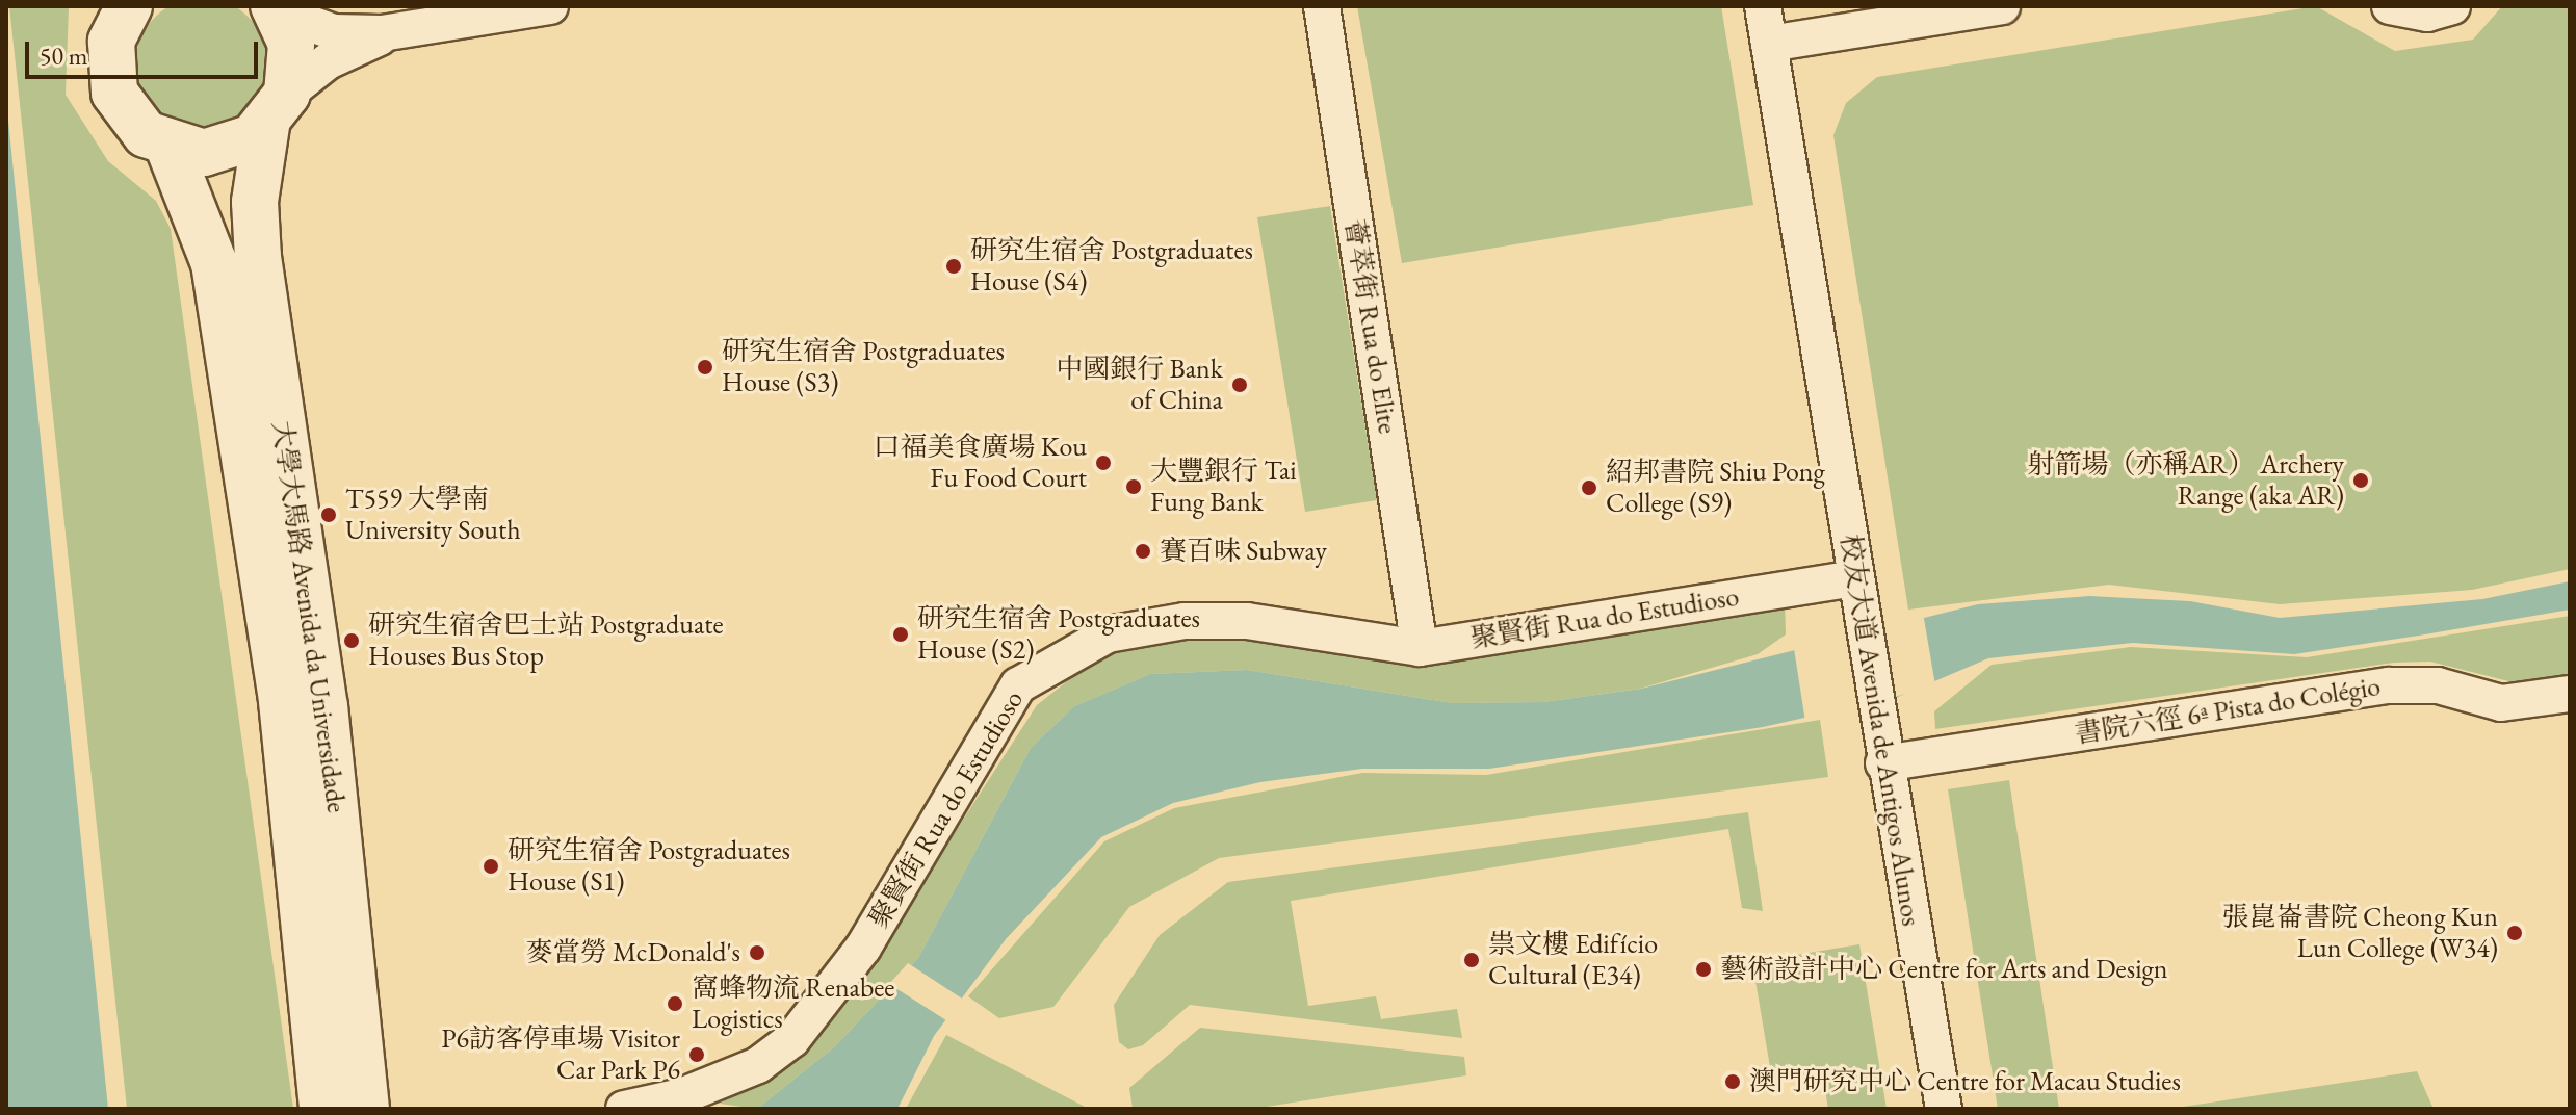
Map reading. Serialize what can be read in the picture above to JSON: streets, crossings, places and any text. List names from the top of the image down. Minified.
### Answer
{"streets":{"main road":["大學大馬路 Avenida da Universidade"],"street":["薈萃街 Rua do Elite","聚賢街 Rua do Estudioso","書院六徑 6ª Pista do Colégio","校友大道 Avenida de Antigos Alunos"]},"crossings":[["薈萃街 Rua do Elite","聚賢街 Rua do Estudioso"],["聚賢街 Rua do Estudioso","校友大道 Avenida de Antigos Alunos"],["書院六徑 6ª Pista do Colégio","校友大道 Avenida de Antigos Alunos"]],"places":["研究生宿舍 Postgraduates House (S4)","研究生宿舍 Postgraduates House (S3)","中國銀行 Bank of China","口福美食廣場 Kou Fu Food Court","射箭場（亦稱AR） Archery Range (aka AR)","大豐銀行 Tai Fung Bank","紹邦書院 Shiu Pong College (S9)","T559 大學南 University South","賽百味 Subway","研究生宿舍 Postgraduates House (S2)","研究生宿舍巴士站 Postgraduate Houses Bus Stop","研究生宿舍 Postgraduates House (S1)","張崑崙書院 Cheong Kun Lun College (W34)","麥當勞 McDonald's","祟文樓 Edifício Cultural (E34)","藝術設計中心 Centre for Arts and Design","窩蜂物流 Renabee Logistics","P6訪客停車場 Visitor Car Park P6","澳門研究中心 Centre for Macau Studies"],"scale_bar":"50 m"}
